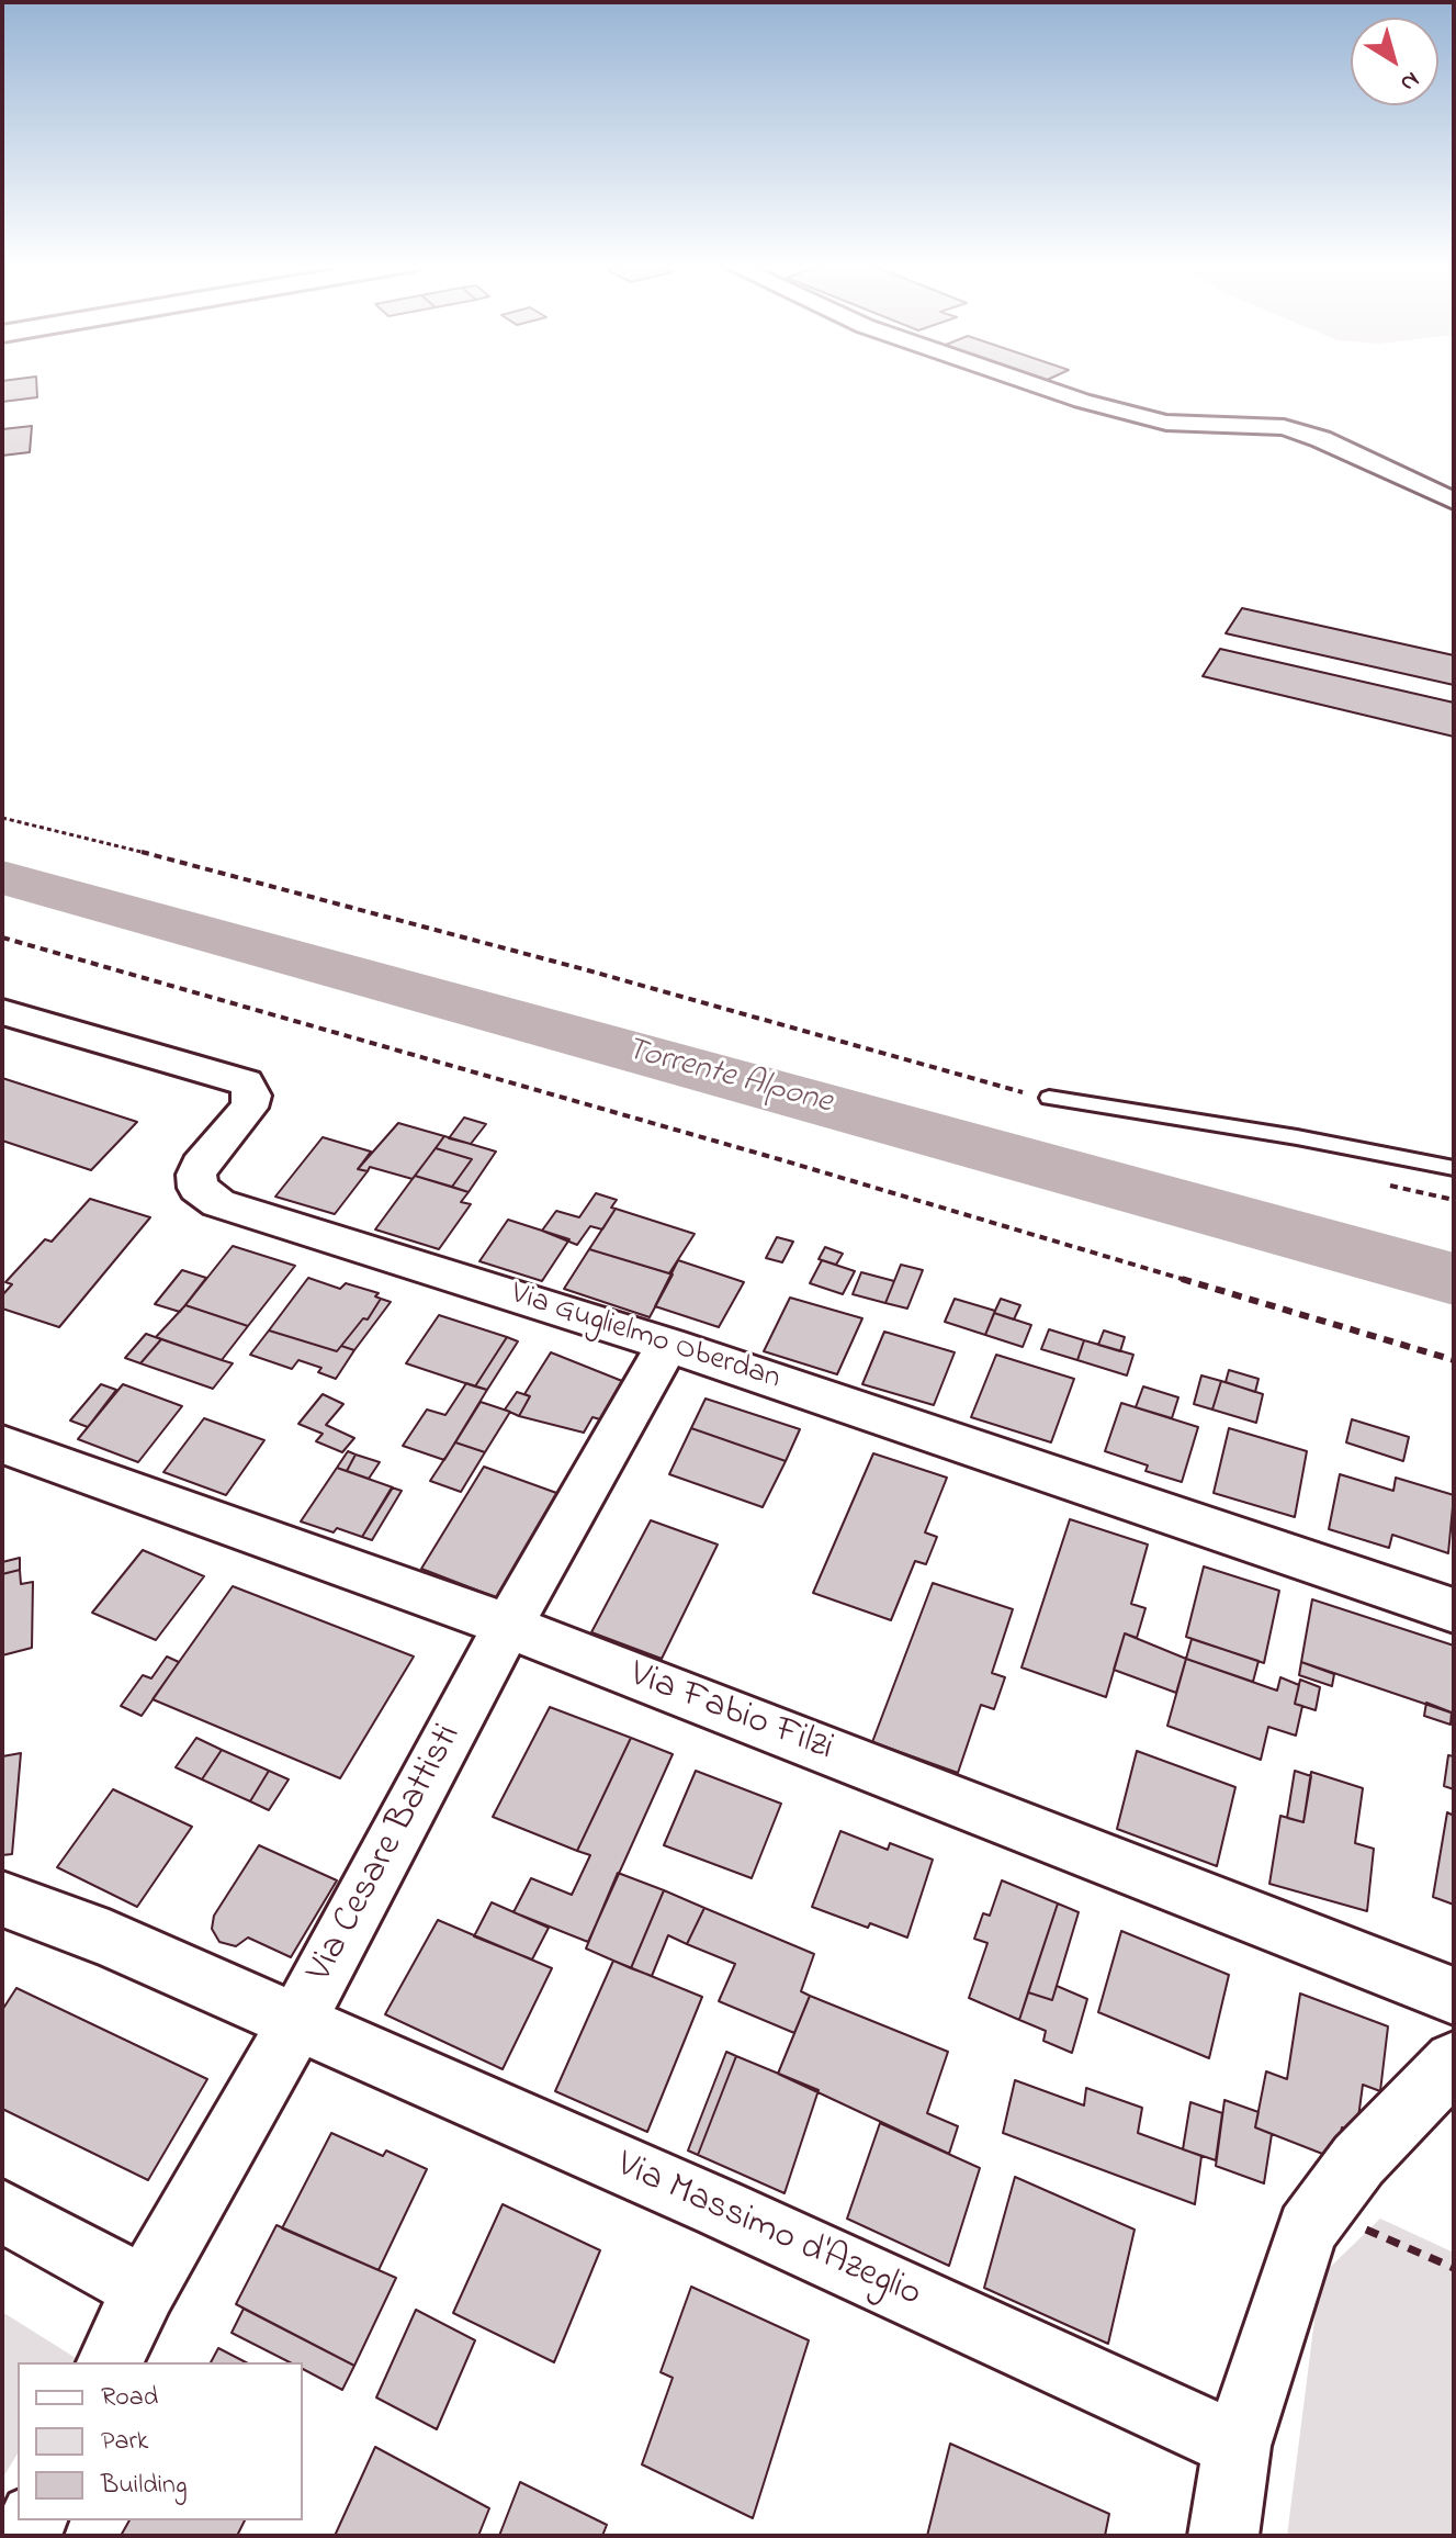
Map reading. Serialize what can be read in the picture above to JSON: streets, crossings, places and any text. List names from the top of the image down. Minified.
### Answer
{"streets":{"street":["Via Guglielmo Oberdan","Via Fabio Filzi","Via Cesare Battisti","Via Massimo d'Azeglio"]},"crossings":[["Via Guglielmo Oberdan","Via Cesare Battisti"],["Via Fabio Filzi","Via Cesare Battisti"],["Via Cesare Battisti","Via Massimo d'Azeglio"]],"water":["Torrente Alpone"],"legend":["Road","Park","Building"],"north":"bottom right"}
